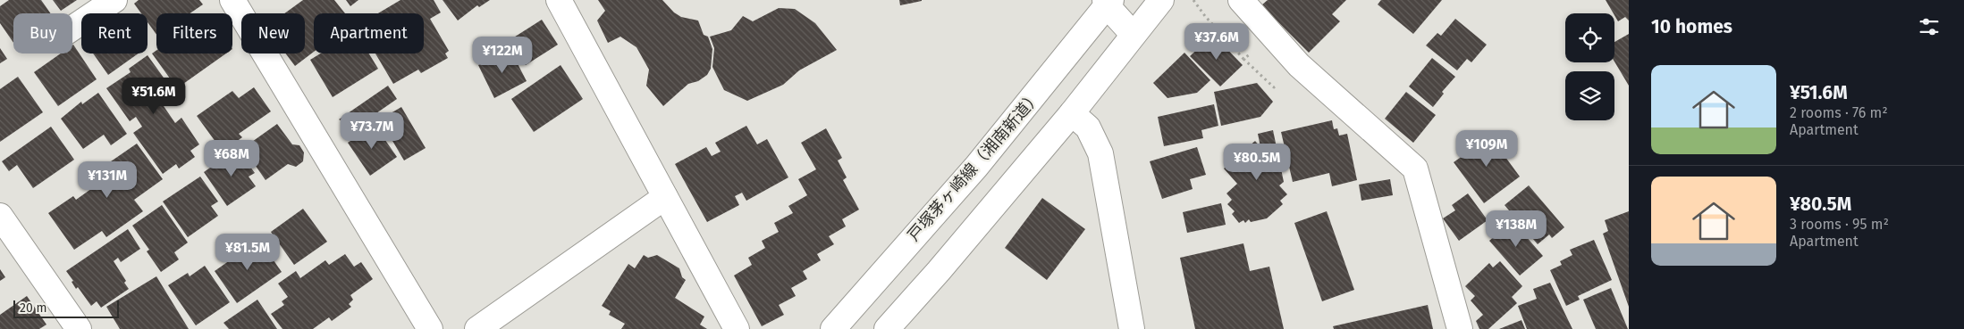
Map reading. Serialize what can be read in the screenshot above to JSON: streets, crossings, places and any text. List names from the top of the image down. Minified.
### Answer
{"streets":{"street":["戸塚茅ヶ崎線（湘南新道）"]},"scale_bar":"20 m","page":{"heading":"10 homes","chip":["Buy","Rent","Filters","New","Apartment"],"price":["¥37.6M","¥122M","¥51.6M","¥73.7M","¥109M","¥68M","¥80.5M","¥131M","¥138M","¥81.5M"],"list":[{"name":"¥51.6M","note":"2 rooms · 76 m² · Apartment"},{"name":"¥80.5M","note":"3 rooms · 95 m² · Apartment"}],"scale":"20 m"}}
